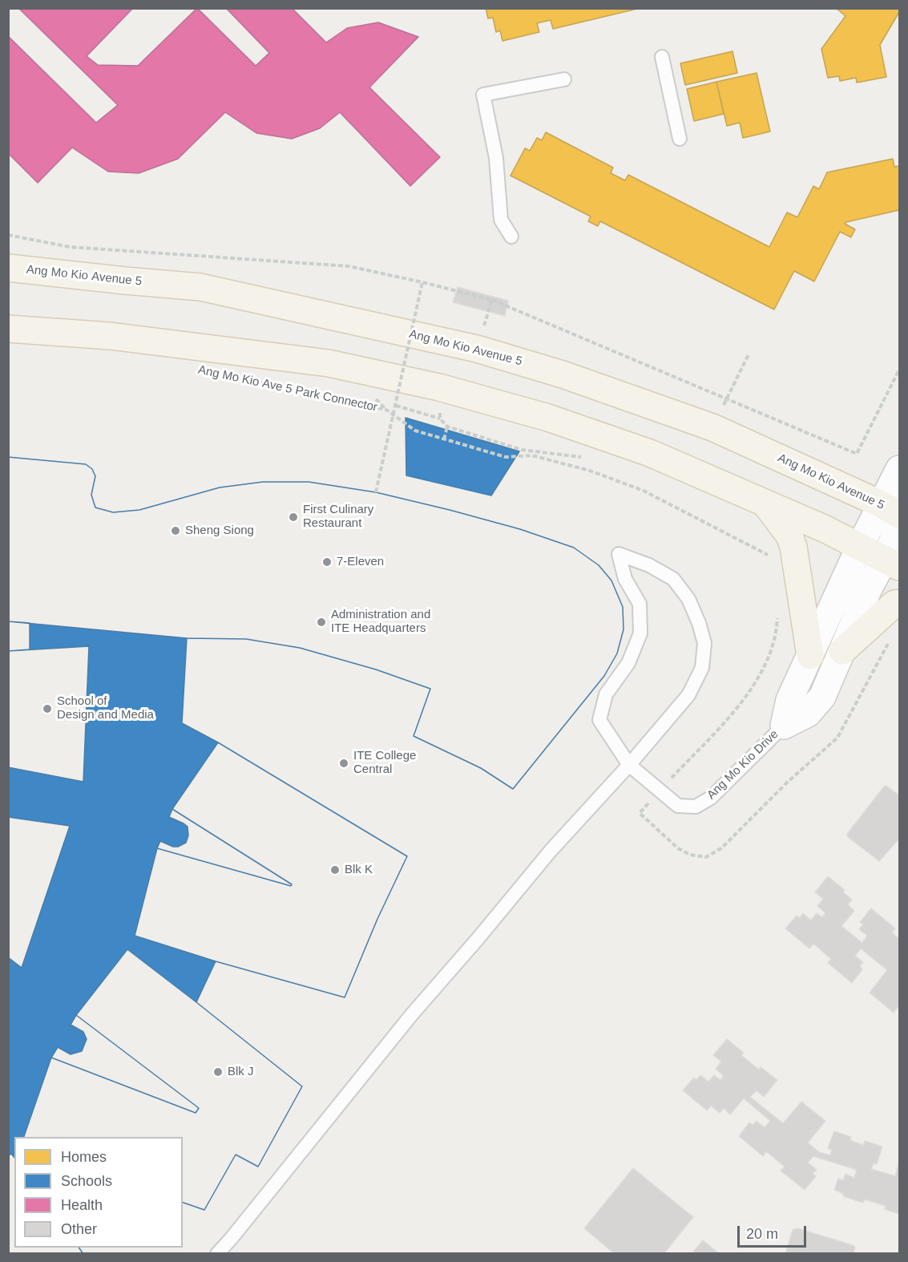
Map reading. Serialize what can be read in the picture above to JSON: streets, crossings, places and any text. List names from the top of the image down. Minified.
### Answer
{"streets":{"main road":["Ang Mo Kio Avenue 5"],"lane":["Ang Mo Kio Drive"],"path":["Ang Mo Kio Ave 5 Park Connector"]},"places":["First Culinary Restaurant","Sheng Siong","7-Eleven","Administration and ITE Headquarters","School of Design and Media","ITE College Central","Blk K","Blk J"],"legend":["Homes","Schools","Health","Other"],"scale_bar":"20 m"}
